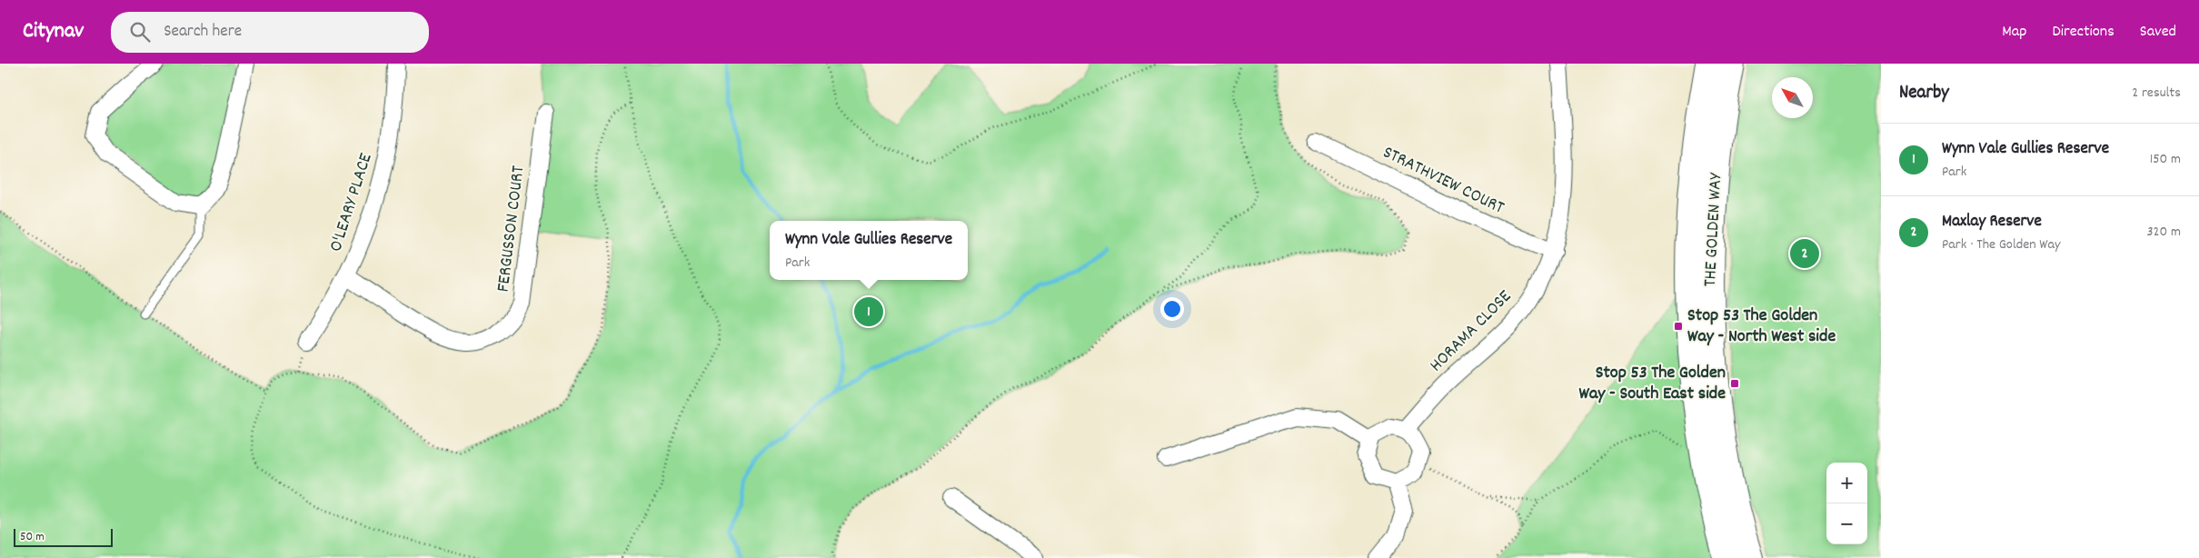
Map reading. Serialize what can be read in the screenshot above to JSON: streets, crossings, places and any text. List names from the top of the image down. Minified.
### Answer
{"streets":{"main road":["THE GOLDEN WAY"],"street":["STRATHVIEW COURT","O'LEARY PLACE","FERGUSSON COURT","HORAMA CLOSE"]},"crossings":[["STRATHVIEW COURT","HORAMA CLOSE"],["O'LEARY PLACE","FERGUSSON COURT"]],"places":{"transit":["Stop 53 The Golden Way - North West side","Stop 53 The Golden Way - South East side"]},"scale_bar":"50 m","north":"top left","page":{"header":"Citynav","search":"Search here","nav":["Map","Directions","Saved"],"heading":["Nearby","2 results"],"list":[{"mark":"1","name":"Wynn Vale Gullies Reserve","note":"Park","value":"150 m"},{"mark":"2","name":"Maxlay Reserve","note":"Park · The Golden Way","value":"320 m"}],"popup":["Wynn Vale Gullies Reserve","Park"],"pins":["2","1"],"map_buttons":["+","−"],"scale":"50 m"}}
